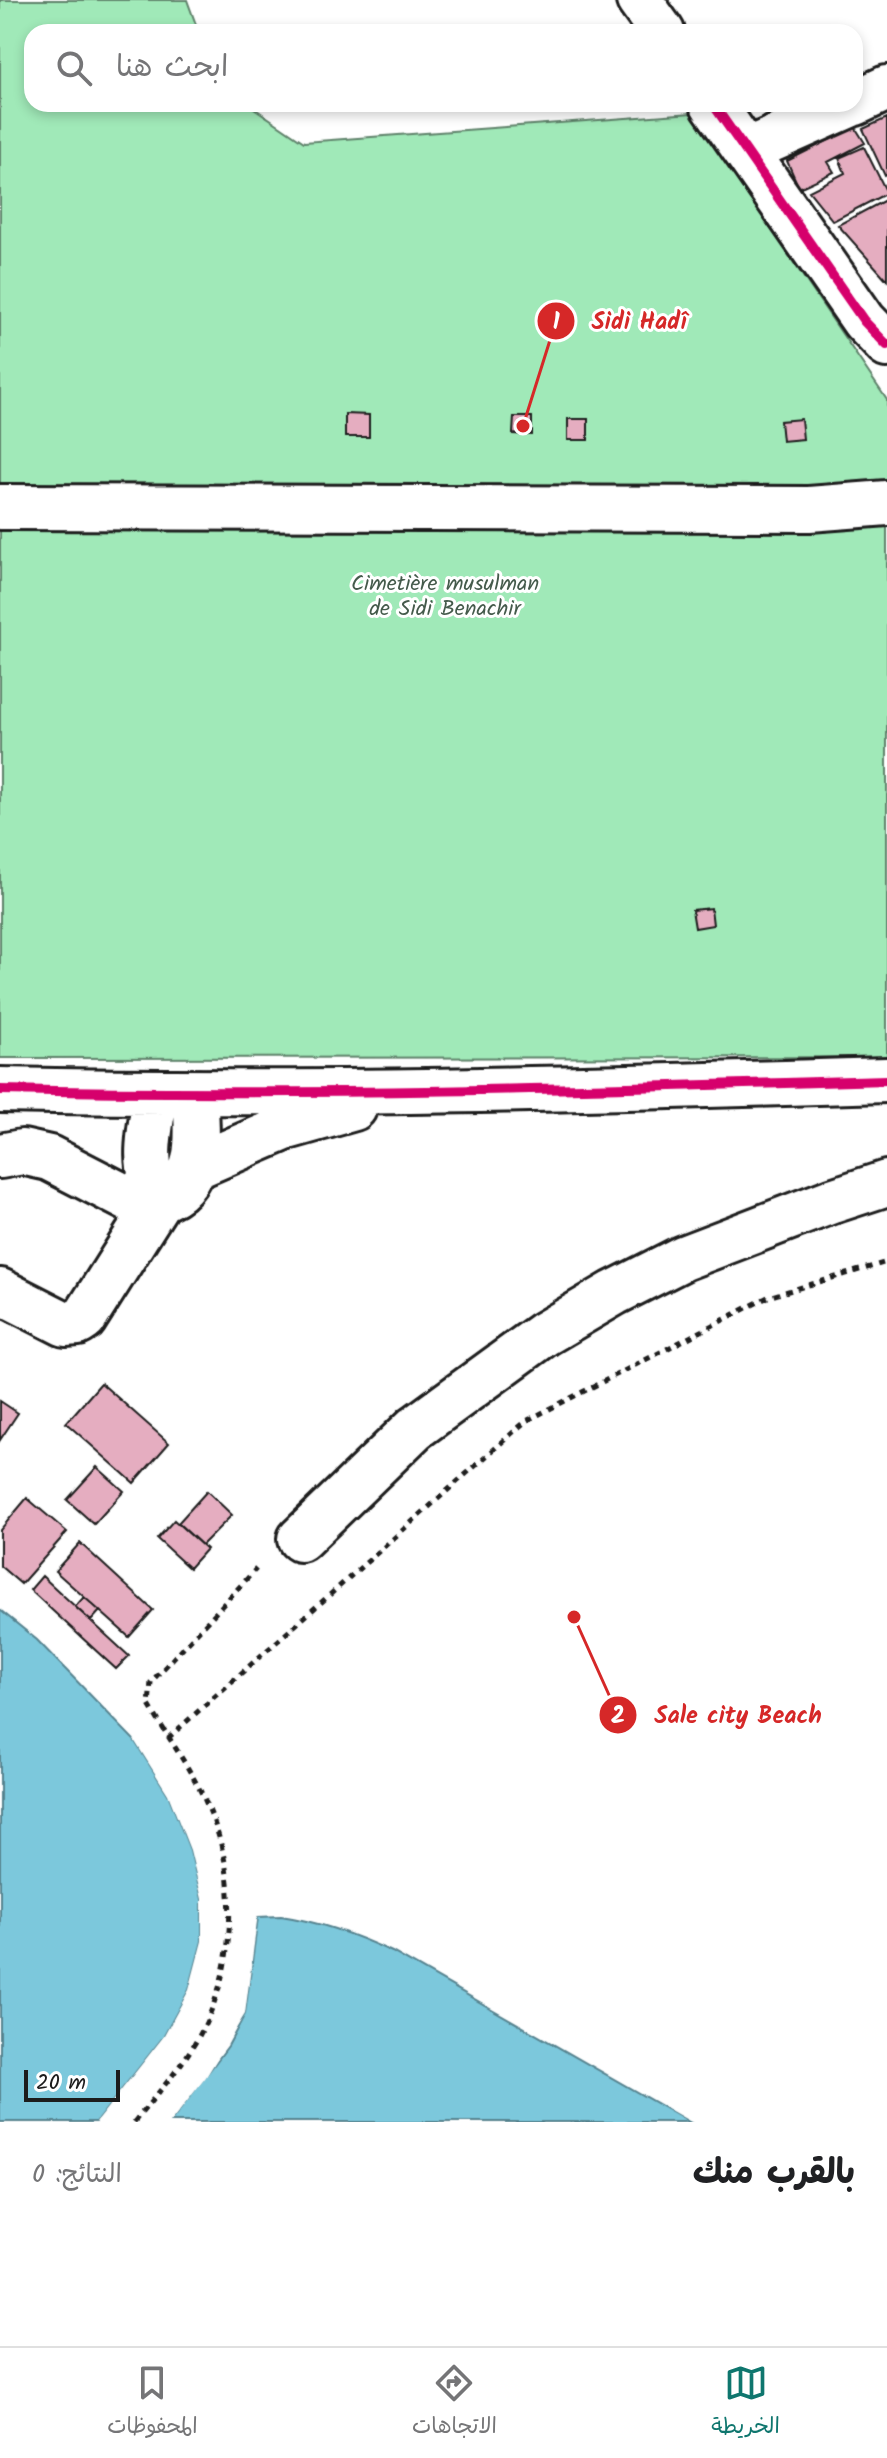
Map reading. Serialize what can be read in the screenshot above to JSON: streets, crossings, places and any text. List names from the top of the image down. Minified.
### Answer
{"parks":["Cimetière musulman de Sidi Benachir"],"places":["Sidi Hadî","Sale city Beach"],"scale_bar":"20 m","page":{"search":"ابحث هنا","scale":"20 m","heading":["بالقرب منك","النتائج: 0"],"nav":["الخريطة","الاتجاهات","المحفوظات"]}}
